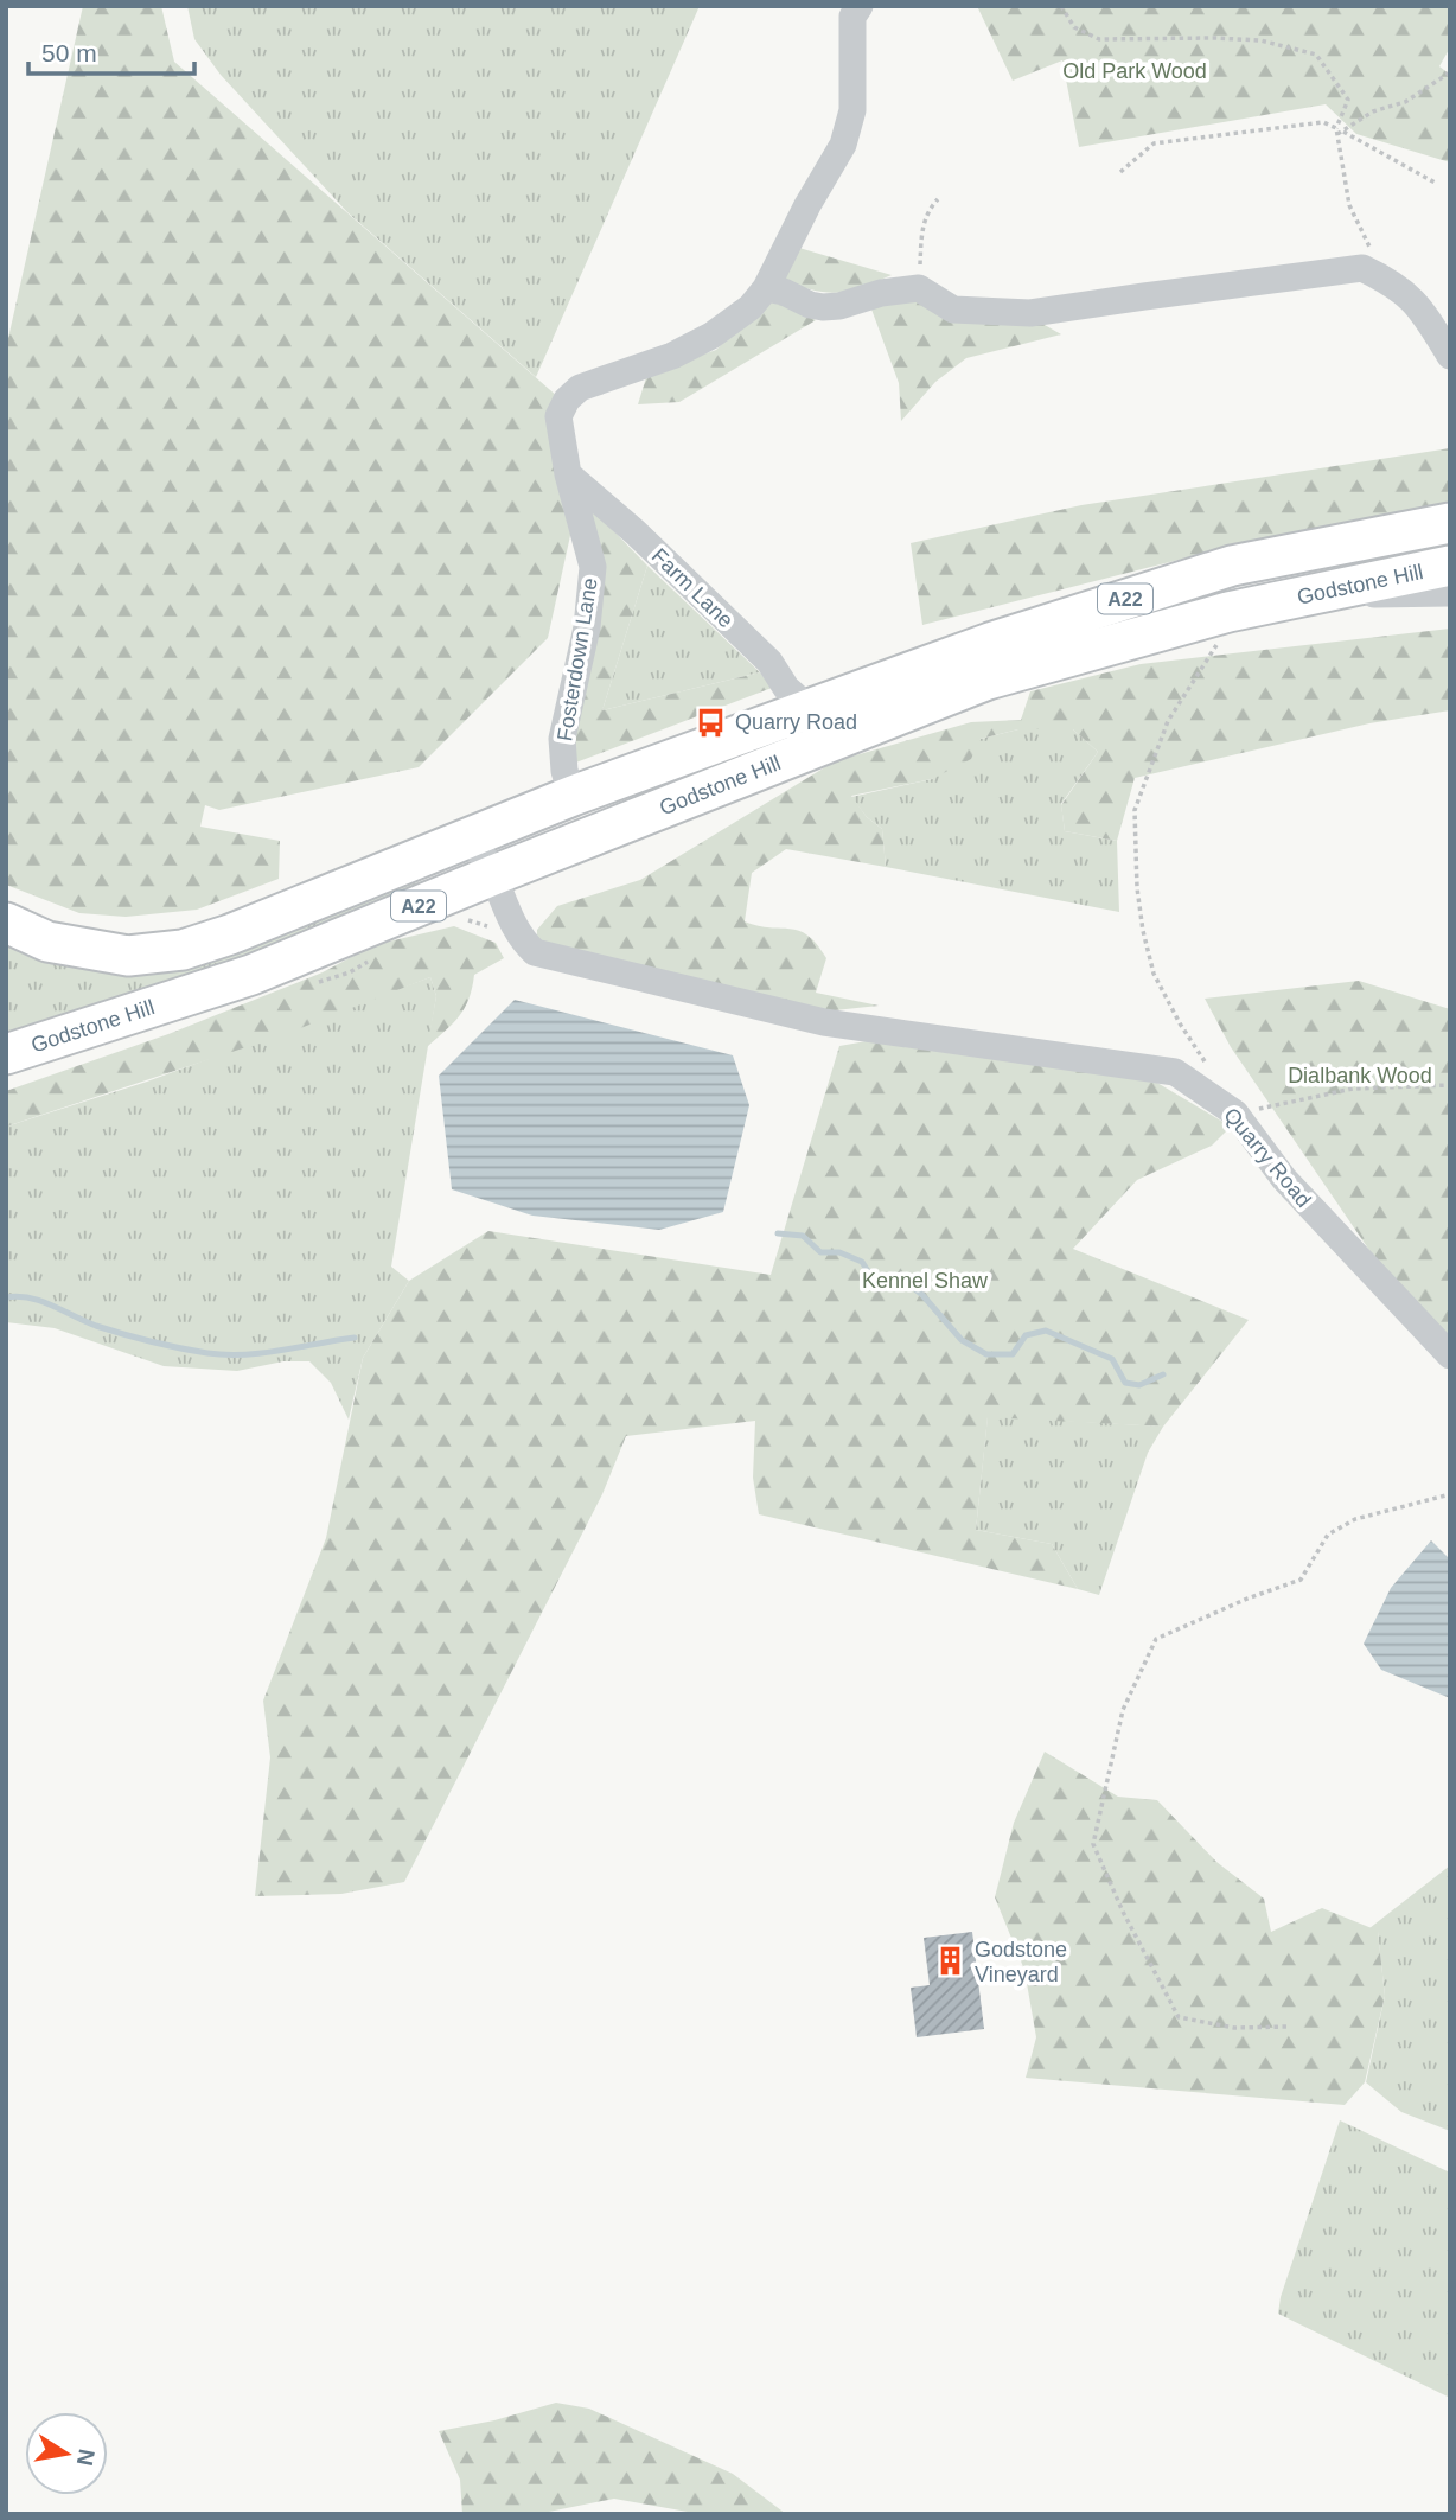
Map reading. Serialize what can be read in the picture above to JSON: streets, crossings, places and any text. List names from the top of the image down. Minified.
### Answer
{"streets":{"highway":["Godstone Hill","A22"],"street":["Farm Lane","Fosterdown Lane","Quarry Road"]},"crossings":[["Godstone Hill","Farm Lane"],["Godstone Hill","Fosterdown Lane"],["Godstone Hill","Quarry Road"],["Farm Lane","Fosterdown Lane"]],"parks":["Old Park Wood","Dialbank Wood","Kennel Shaw"],"places":{"bus stop":["Quarry Road"],"building":["Godstone Vineyard"]},"scale_bar":"50 m","north":"right"}
